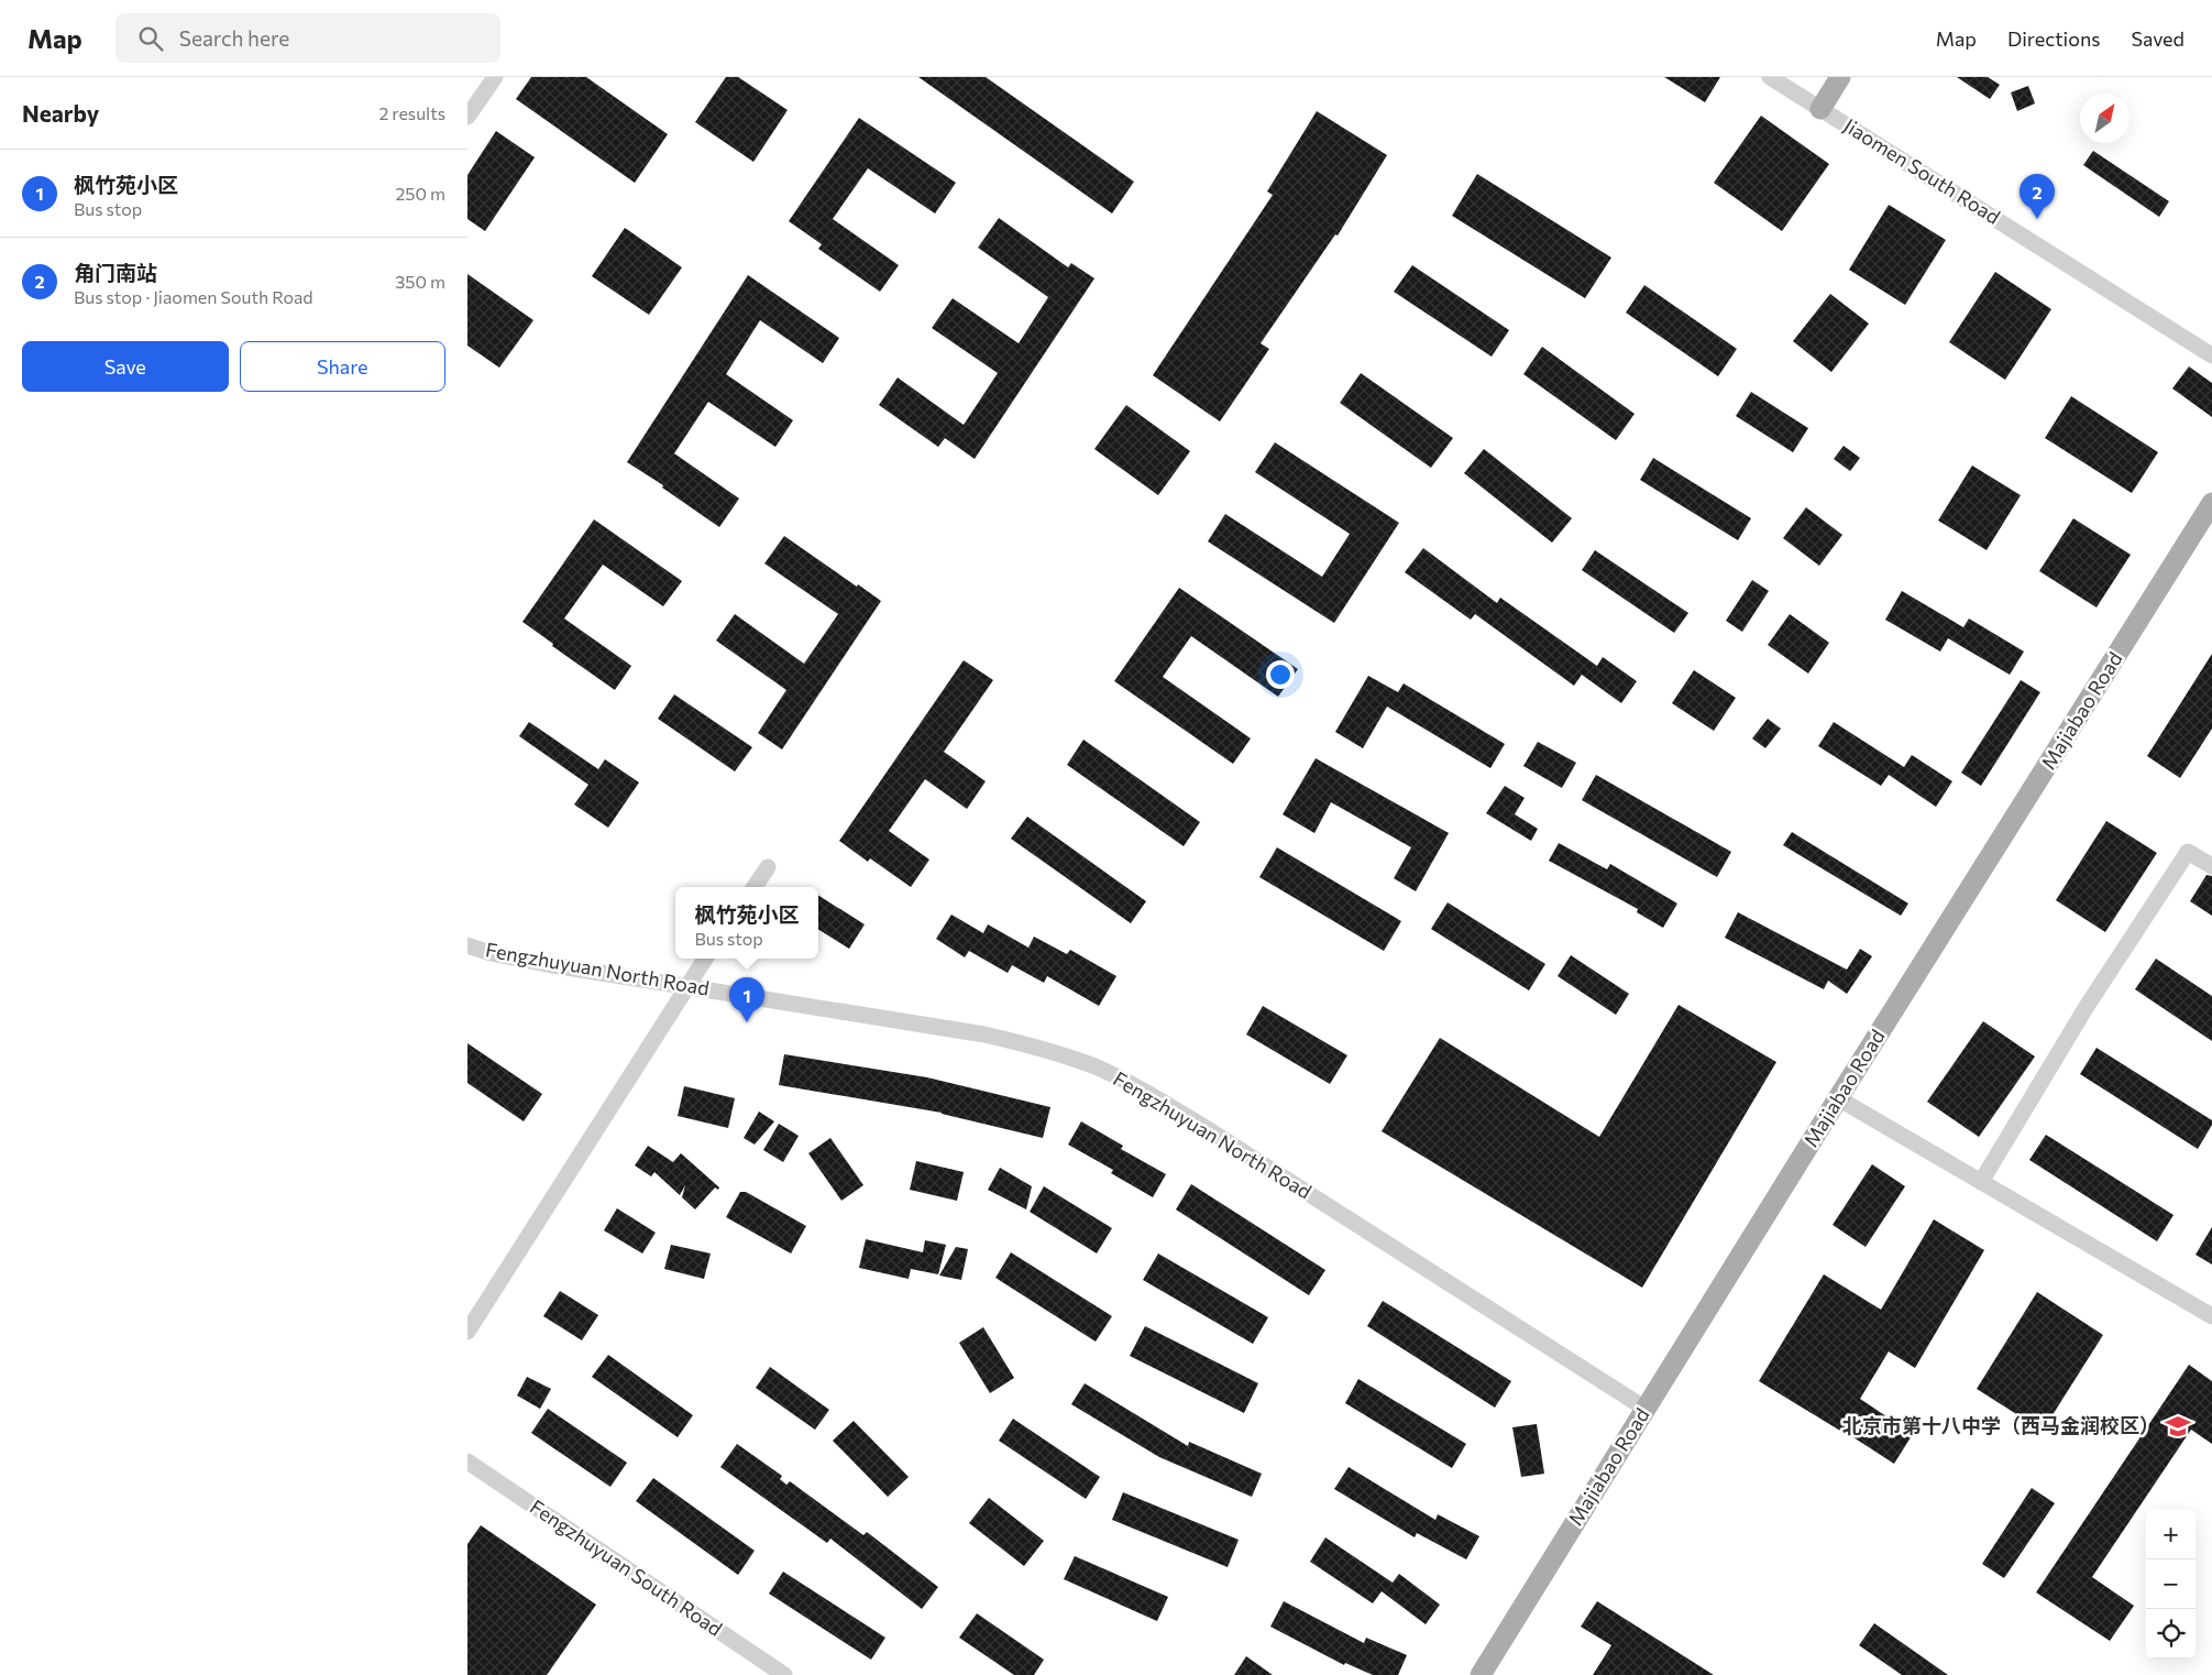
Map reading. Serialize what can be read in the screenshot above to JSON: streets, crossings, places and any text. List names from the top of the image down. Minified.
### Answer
{"streets":{"main road":["Majiabao Road"],"street":["Jiaomen South Road","Fengzhuyuan North Road","Fengzhuyuan South Road"]},"crossings":[["Majiabao Road","Fengzhuyuan North Road"]],"places":{"school or university":["北京市第十八中学（西马金润校区）"]},"north":"top right","page":{"header":"Map","search":"Search here","nav":["Map","Directions","Saved"],"heading":["Nearby","2 results"],"list":[{"mark":"1","name":"枫竹苑小区","note":"Bus stop","value":"250 m"},{"mark":"2","name":"角门南站","note":"Bus stop · Jiaomen South Road","value":"350 m"}],"pins":["2","1"],"buttons":["Save","Share"],"popup":["枫竹苑小区","Bus stop"],"map_buttons":["+","−"]}}
